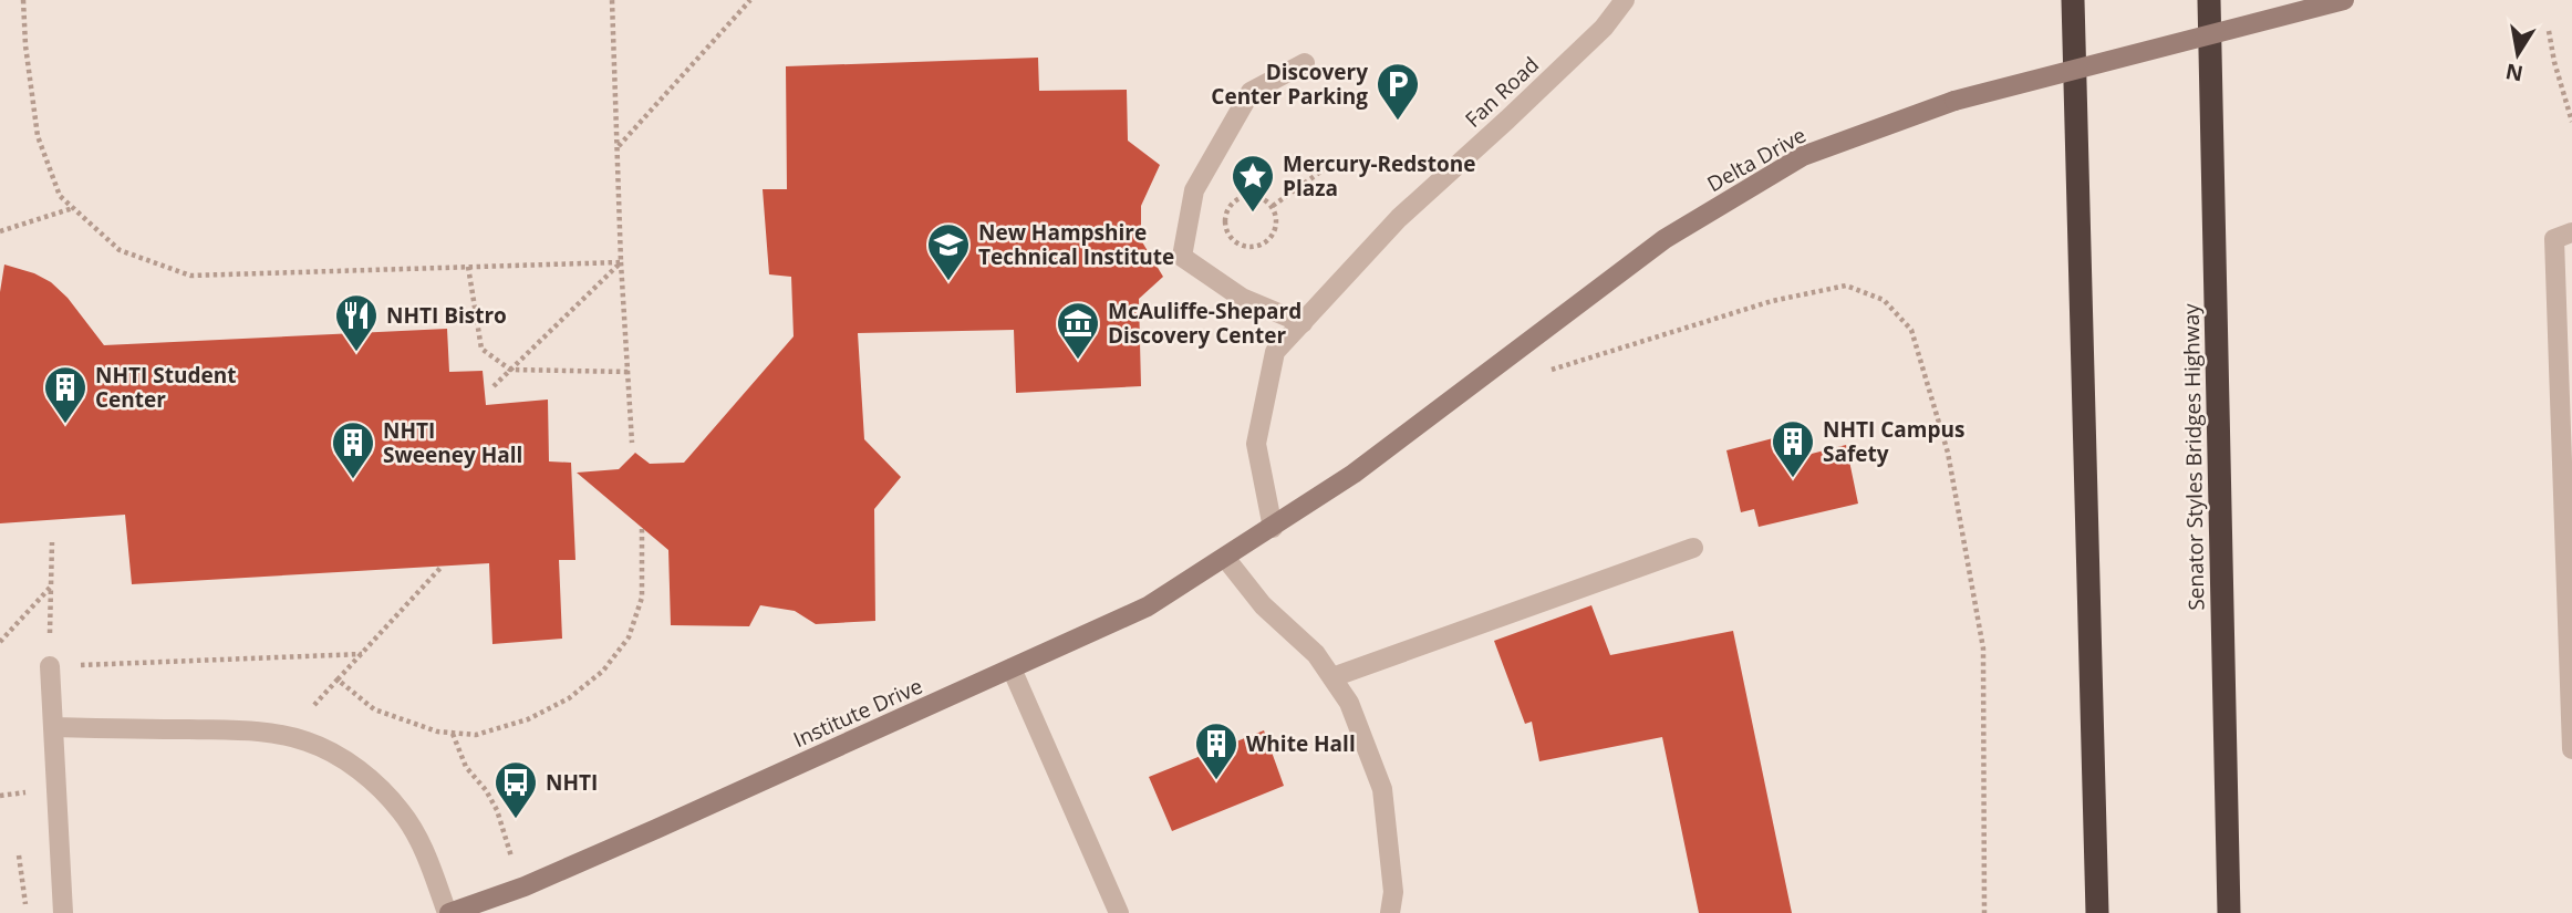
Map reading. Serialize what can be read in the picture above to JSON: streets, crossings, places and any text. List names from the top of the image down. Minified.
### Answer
{"streets":{"highway":["Senator Styles Bridges Highway"],"street":["Fan Road","Delta Drive","Institute Drive"]},"crossings":[["Fan Road","Delta Drive"],["Fan Road","Institute Drive"],["Delta Drive","Institute Drive"]],"places":{"parking":["Discovery Center Parking"],"place":["Mercury-Redstone Plaza"],"school or university":["New Hampshire Technical Institute"],"restaurant":["NHTI Bistro"],"museum":["McAuliffe-Shepard Discovery Center"],"building":["NHTI Student Center","NHTI Campus Safety","NHTI Sweeney Hall","White Hall"],"bus stop":["NHTI"]},"north":"bottom"}
